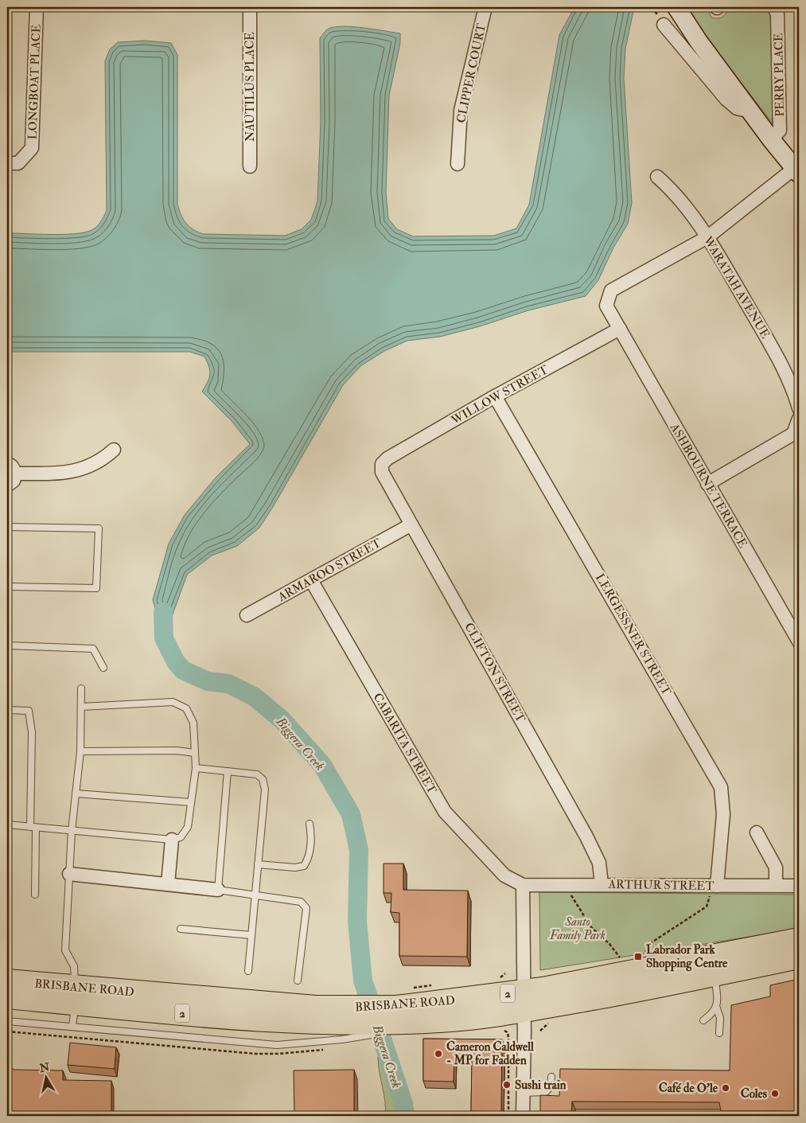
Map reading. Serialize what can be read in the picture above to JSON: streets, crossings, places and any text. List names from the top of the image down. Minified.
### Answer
{"streets":{"highway":["BRISBANE ROAD","2"],"street":["CLIPPER COURT","PERRY PLACE","LONGBOAT PLACE","NAUTILUS PLACE","WARATAH AVENUE","WILLOW STREET","ASHBOURNE TERRACE","ARMAROO STREET","LERGESSNER STREET","CLIFTON STREET","CABARITA STREET","ARTHUR STREET"]},"crossings":[["WARATAH AVENUE","ASHBOURNE TERRACE"],["WILLOW STREET","ASHBOURNE TERRACE"],["WILLOW STREET","LERGESSNER STREET"],["WILLOW STREET","CLIFTON STREET"],["ARMAROO STREET","CLIFTON STREET"],["ARMAROO STREET","CABARITA STREET"],["LERGESSNER STREET","ARTHUR STREET"],["CLIFTON STREET","ARTHUR STREET"],["CABARITA STREET","ARTHUR STREET"]],"water":["Biggera Creek"],"parks":["Santo Family Park"],"places":{"transit":["Labrador Park Shopping Centre"],"other":["Cameron Caldwell - MP for Fadden","Sushi train","Café de O'le","Coles"]},"north":"top"}
